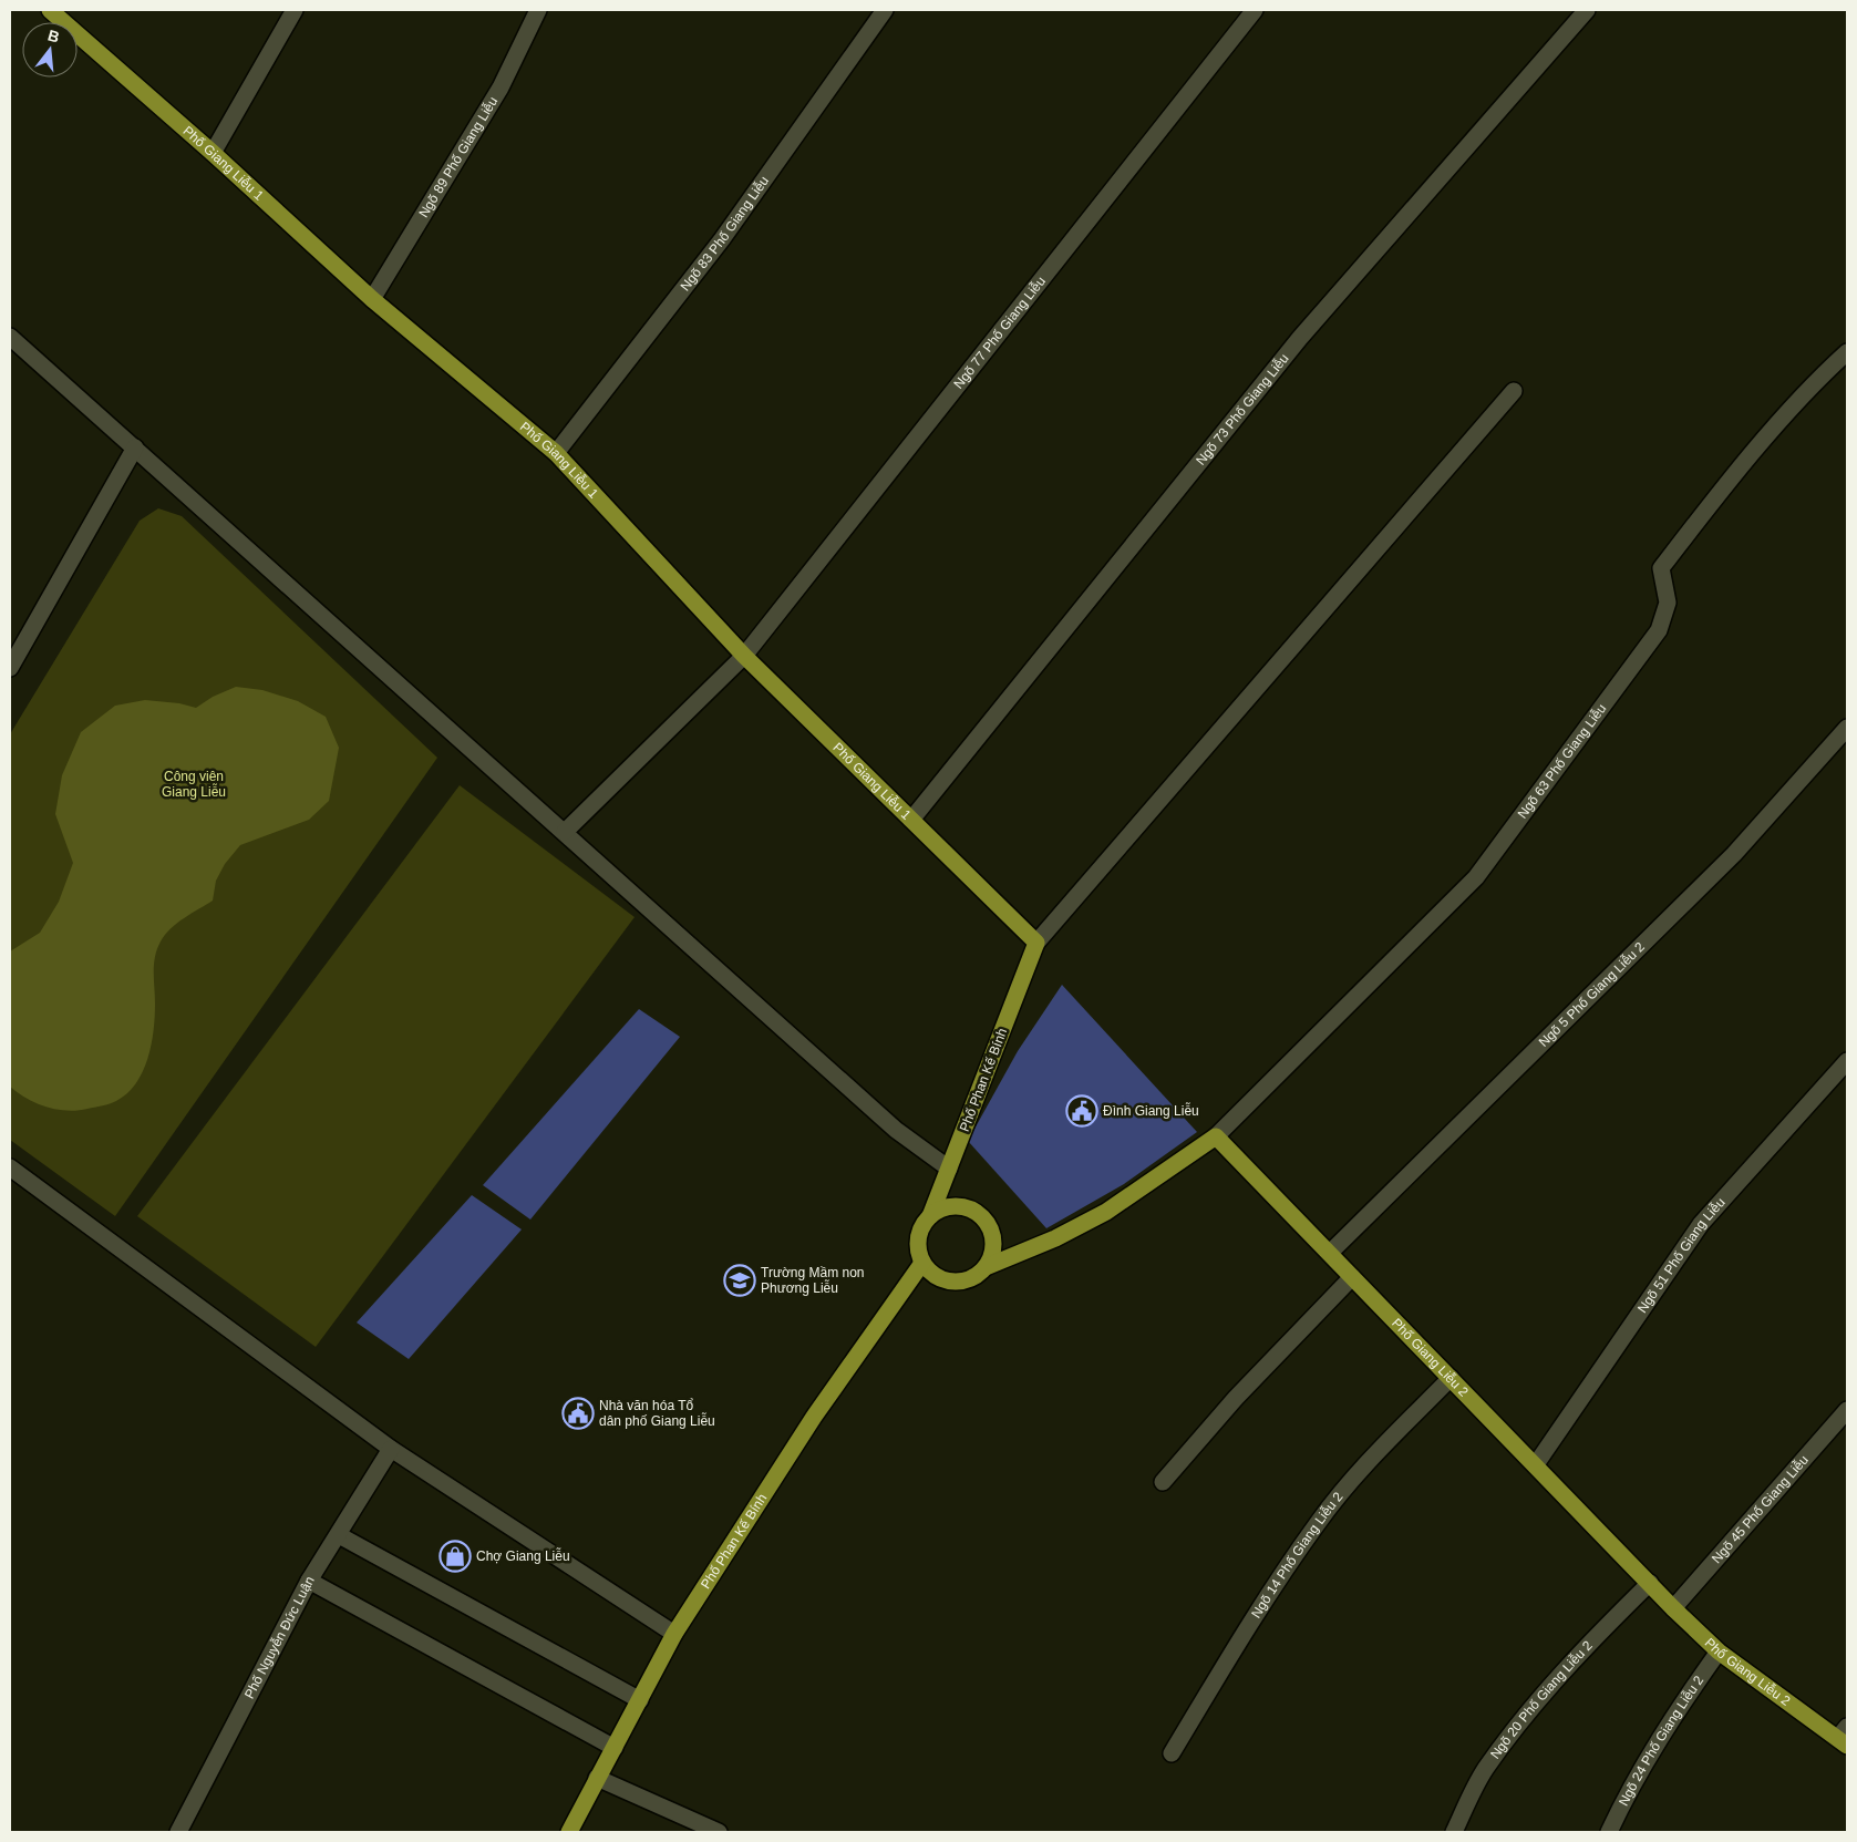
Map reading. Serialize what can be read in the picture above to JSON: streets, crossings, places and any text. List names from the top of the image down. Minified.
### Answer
{"streets":{"main road":["Phố Giang Liễu 1","Phố Phan Kế Bính","Phố Giang Liễu 2"],"street":["Ngõ 89 Phố Giang Liễu","Ngõ 83 Phố Giang Liễu","Ngõ 77 Phố Giang Liễu","Ngõ 73 Phố Giang Liễu","Ngõ 63 Phố Giang Liễu","Ngõ 5 Phố Giang Liễu 2","Ngõ 51 Phố Giang Liễu","Ngõ 45 Phố Giang Liễu","Ngõ 14 Phố Giang Liễu 2","Phố Nguyễn Đức Luận","Ngõ 20 Phố Giang Liễu 2","Ngõ 24 Phố Giang Liễu 2"]},"crossings":[["Ngõ 89 Phố Giang Liễu","Phố Giang Liễu 1"],["Phố Giang Liễu 1","Ngõ 83 Phố Giang Liễu"],["Phố Giang Liễu 1","Ngõ 77 Phố Giang Liễu"],["Phố Giang Liễu 1","Ngõ 73 Phố Giang Liễu"],["Phố Giang Liễu 1","Phố Phan Kế Bính"],["Ngõ 63 Phố Giang Liễu","Phố Giang Liễu 2"],["Ngõ 5 Phố Giang Liễu 2","Phố Giang Liễu 2"],["Ngõ 51 Phố Giang Liễu","Phố Giang Liễu 2"],["Phố Giang Liễu 2","Ngõ 45 Phố Giang Liễu"],["Phố Giang Liễu 2","Ngõ 14 Phố Giang Liễu 2"],["Phố Giang Liễu 2","Ngõ 20 Phố Giang Liễu 2"],["Phố Giang Liễu 2","Ngõ 24 Phố Giang Liễu 2"]],"parks":["Công viên Giang Liễu"],"places":{"public building":["Đình Giang Liễu","Nhà văn hóa Tổ dân phố Giang Liễu"],"school or university":["Trường Mầm non Phương Liễu"],"shop":["Chợ Giang Liễu"]},"north":"top"}
